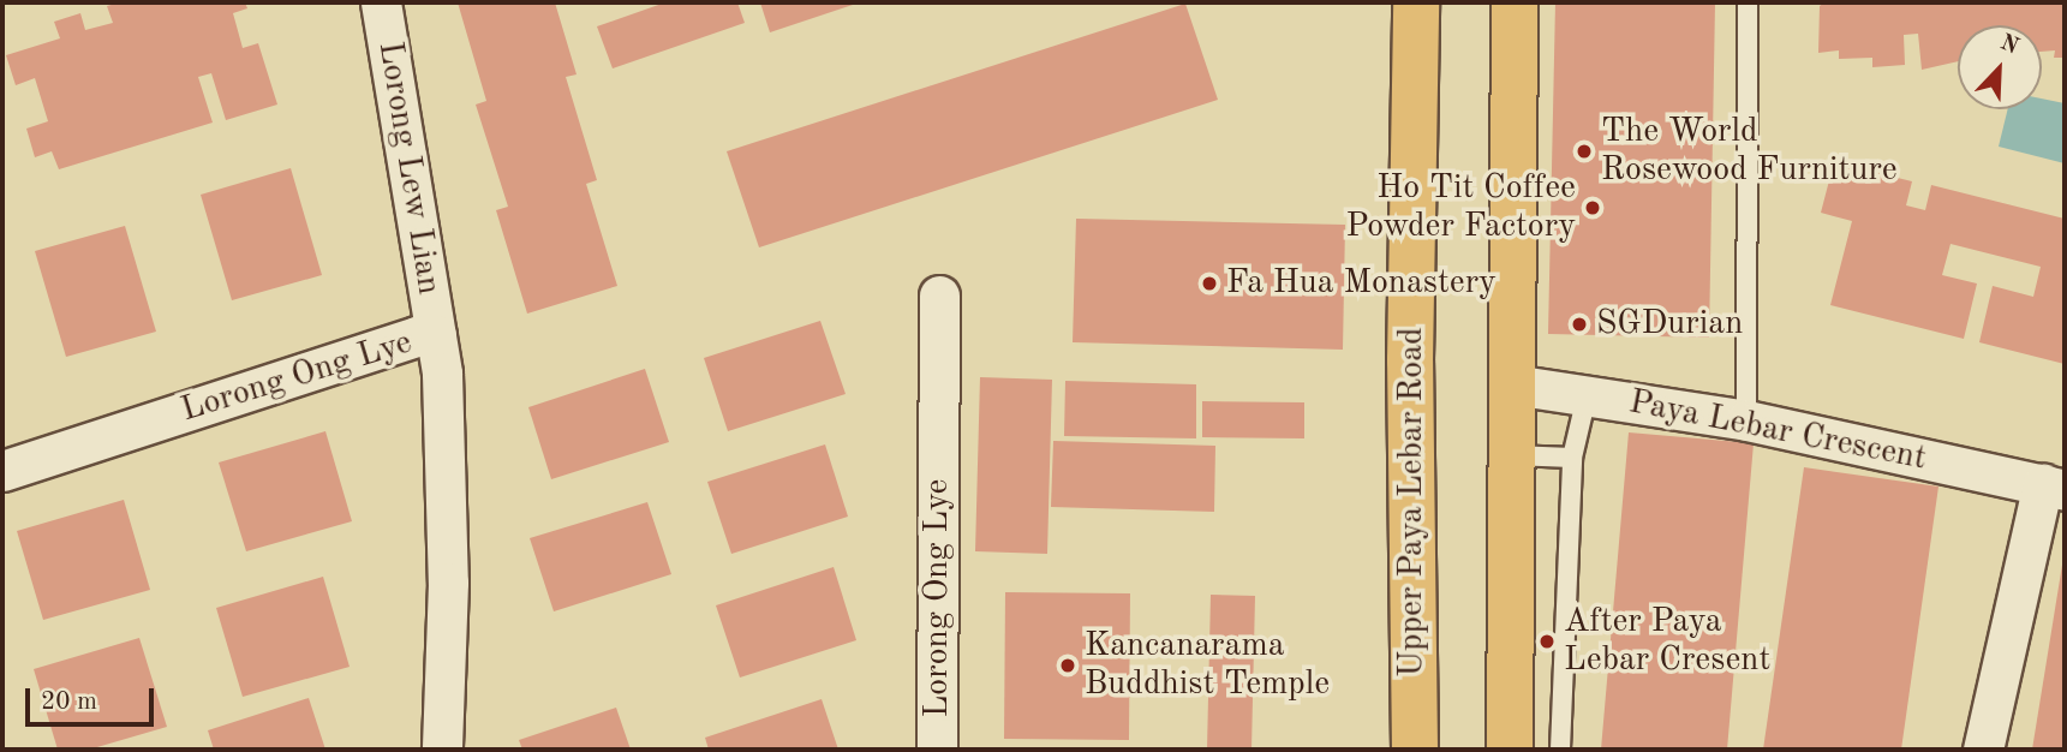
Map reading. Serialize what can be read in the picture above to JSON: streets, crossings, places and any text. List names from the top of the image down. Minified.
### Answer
{"streets":{"main road":["Upper Paya Lebar Road"],"street":["Lorong Lew Lian","Lorong Ong Lye","Paya Lebar Crescent"]},"crossings":[["Lorong Lew Lian","Lorong Ong Lye"]],"places":["The World Rosewood Furniture","Ho Tit Coffee Powder Factory","Fa Hua Monastery","SGDurian","After Paya Lebar Cresent","Kancanarama Buddhist Temple"],"scale_bar":"20 m","north":"top right"}
